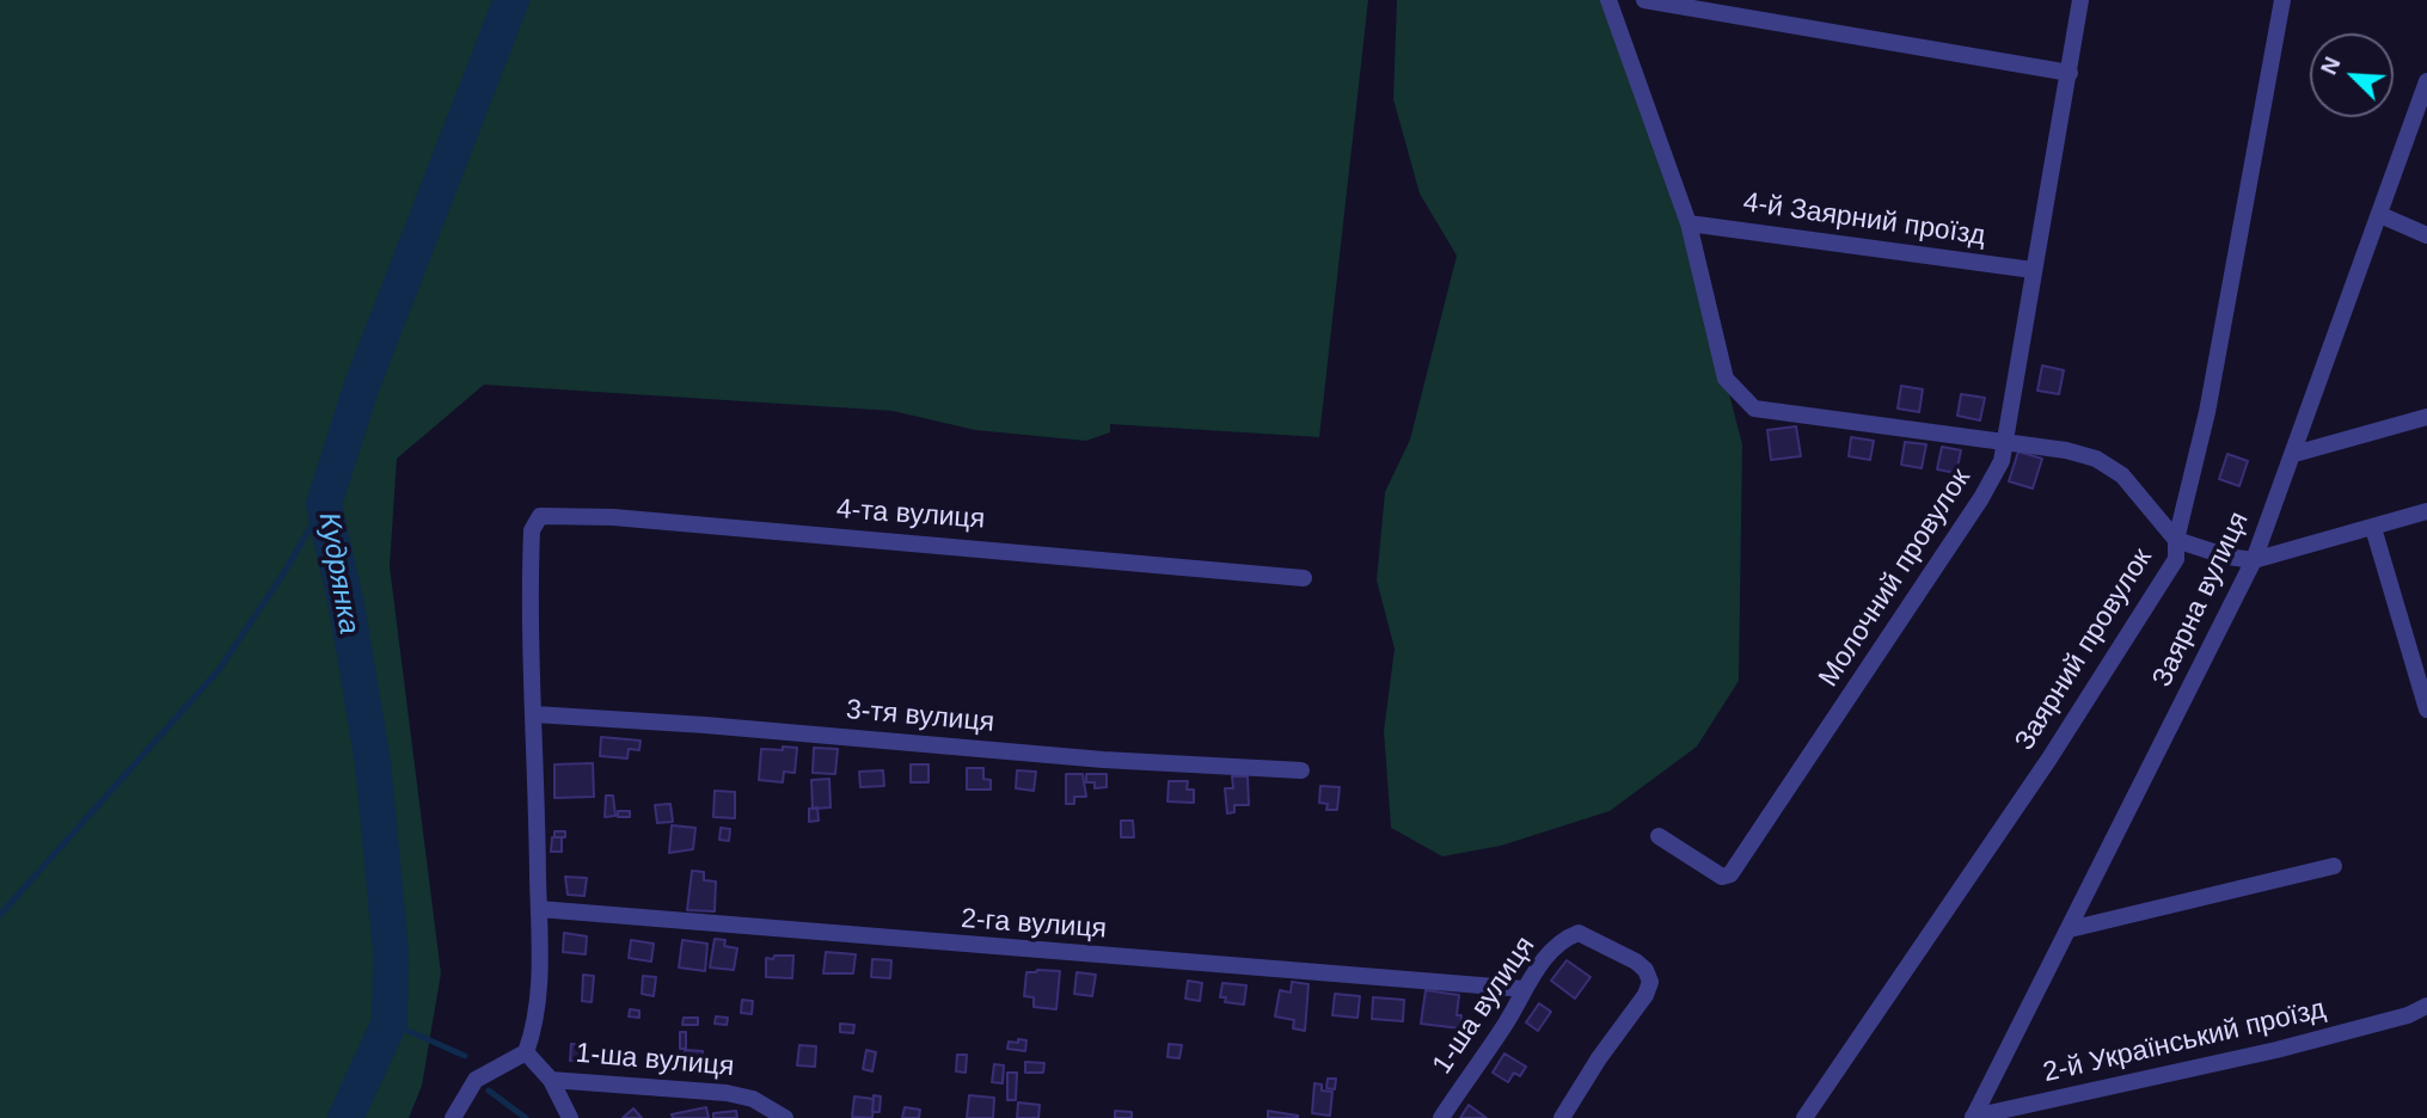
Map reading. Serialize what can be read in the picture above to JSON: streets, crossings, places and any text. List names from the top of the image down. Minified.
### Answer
{"streets":{"street":["4-й Заярний проїзд","4-та вулиця","Молочний провулок","Заярна вулиця","Заярний провулок","3-тя вулиця","2-га вулиця","1-ша вулиця","2-й Український проїзд"]},"crossings":[["4-й Заярний проїзд","Молочний провулок"],["4-та вулиця","3-тя вулиця"],["Заярна вулиця","2-й Український проїзд"],["2-га вулиця","1-ша вулиця"]],"water":["Кудрянка"],"north":"top left"}
